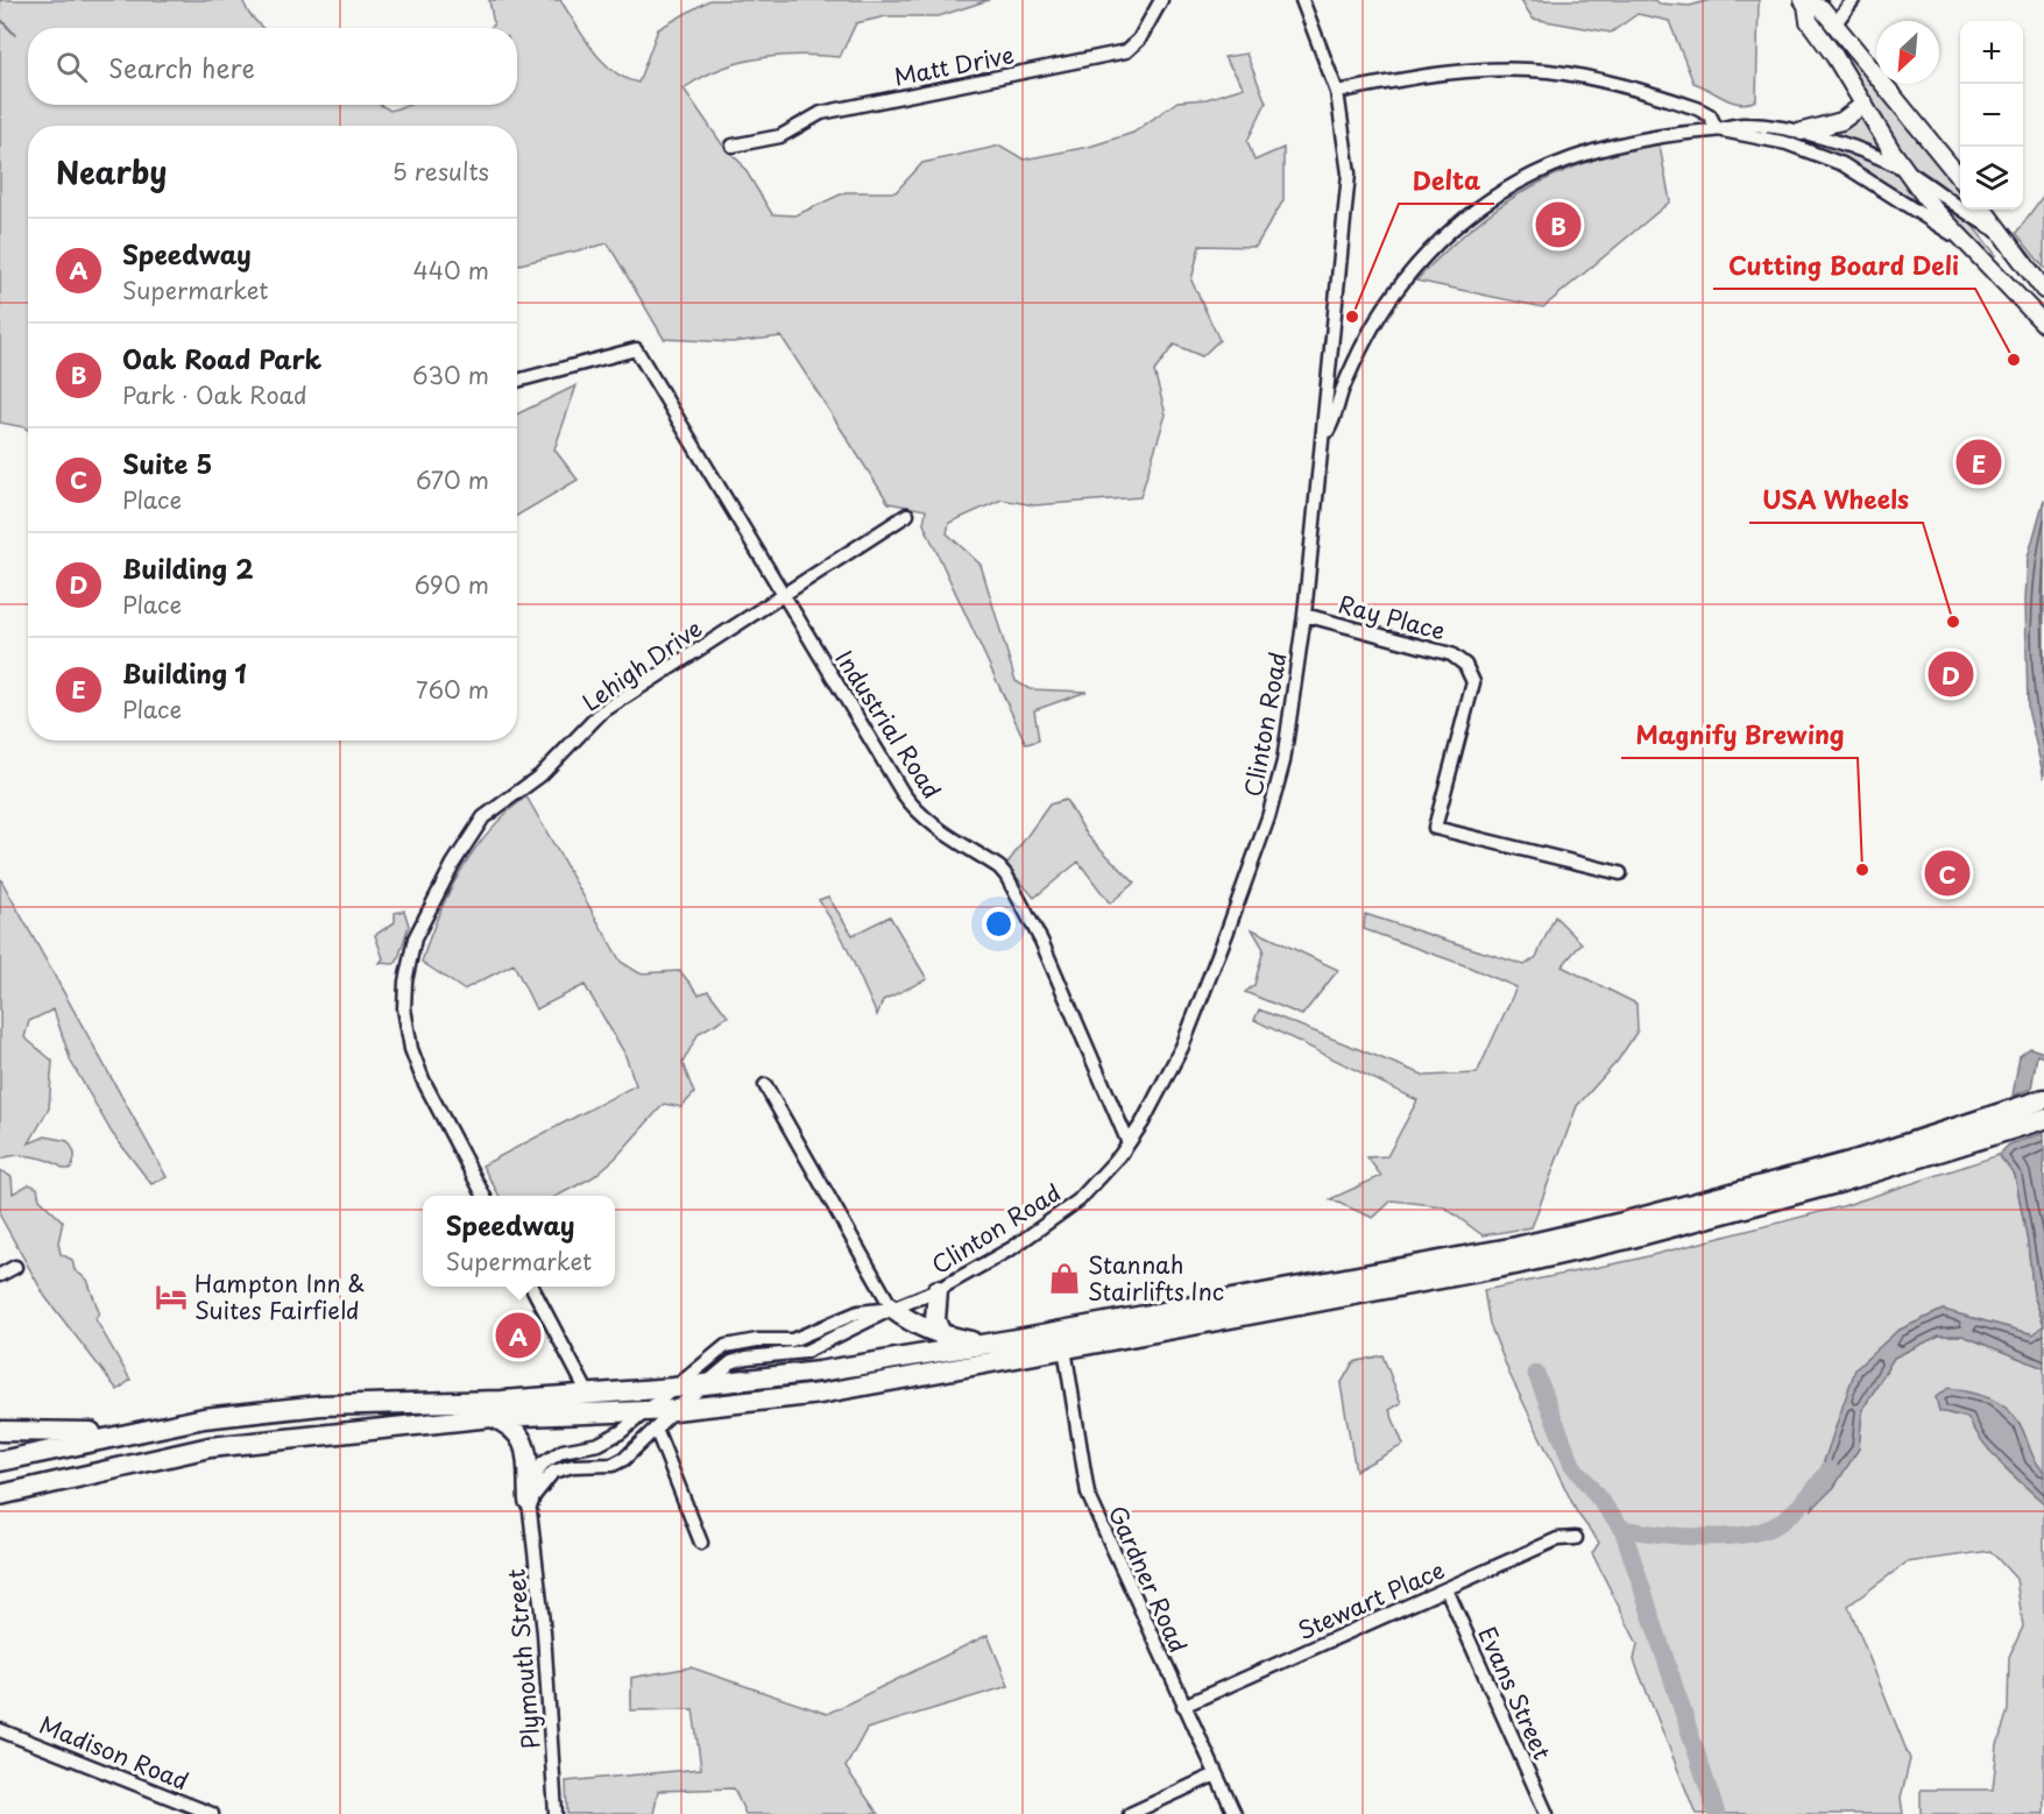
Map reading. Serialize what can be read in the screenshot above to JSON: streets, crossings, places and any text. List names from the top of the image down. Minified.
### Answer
{"streets":{"street":["Matt Drive","Ray Place","Lehigh Drive","Industrial Road","Clinton Road","Gardner Road","Stewart Place","Plymouth Street","Evans Street","Madison Road"]},"crossings":[["Ray Place","Clinton Road"],["Lehigh Drive","Industrial Road"],["Industrial Road","Clinton Road"],["Clinton Road","Plymouth Street"],["Gardner Road","Stewart Place"],["Stewart Place","Evans Street"]],"places":{"other":["Delta","Cutting Board Deli","USA Wheels","Magnify Brewing"],"shop":["Stannah Stairlifts Inc"],"hotel":["Hampton Inn & Suites Fairfield"]},"north":"bottom left","page":{"map_buttons":["+","−"],"search":"Search here","heading":["Nearby","5 results"],"pins":["B","E","D","C","A"],"list":[{"mark":"A","name":"Speedway","note":"Supermarket","value":"440 m"},{"mark":"B","name":"Oak Road Park","note":"Park · Oak Road","value":"630 m"},{"mark":"C","name":"Suite 5","note":"Place","value":"670 m"},{"mark":"D","name":"Building 2","note":"Place","value":"690 m"},{"mark":"E","name":"Building 1","note":"Place","value":"760 m"}],"popup":["Speedway","Supermarket"]}}
